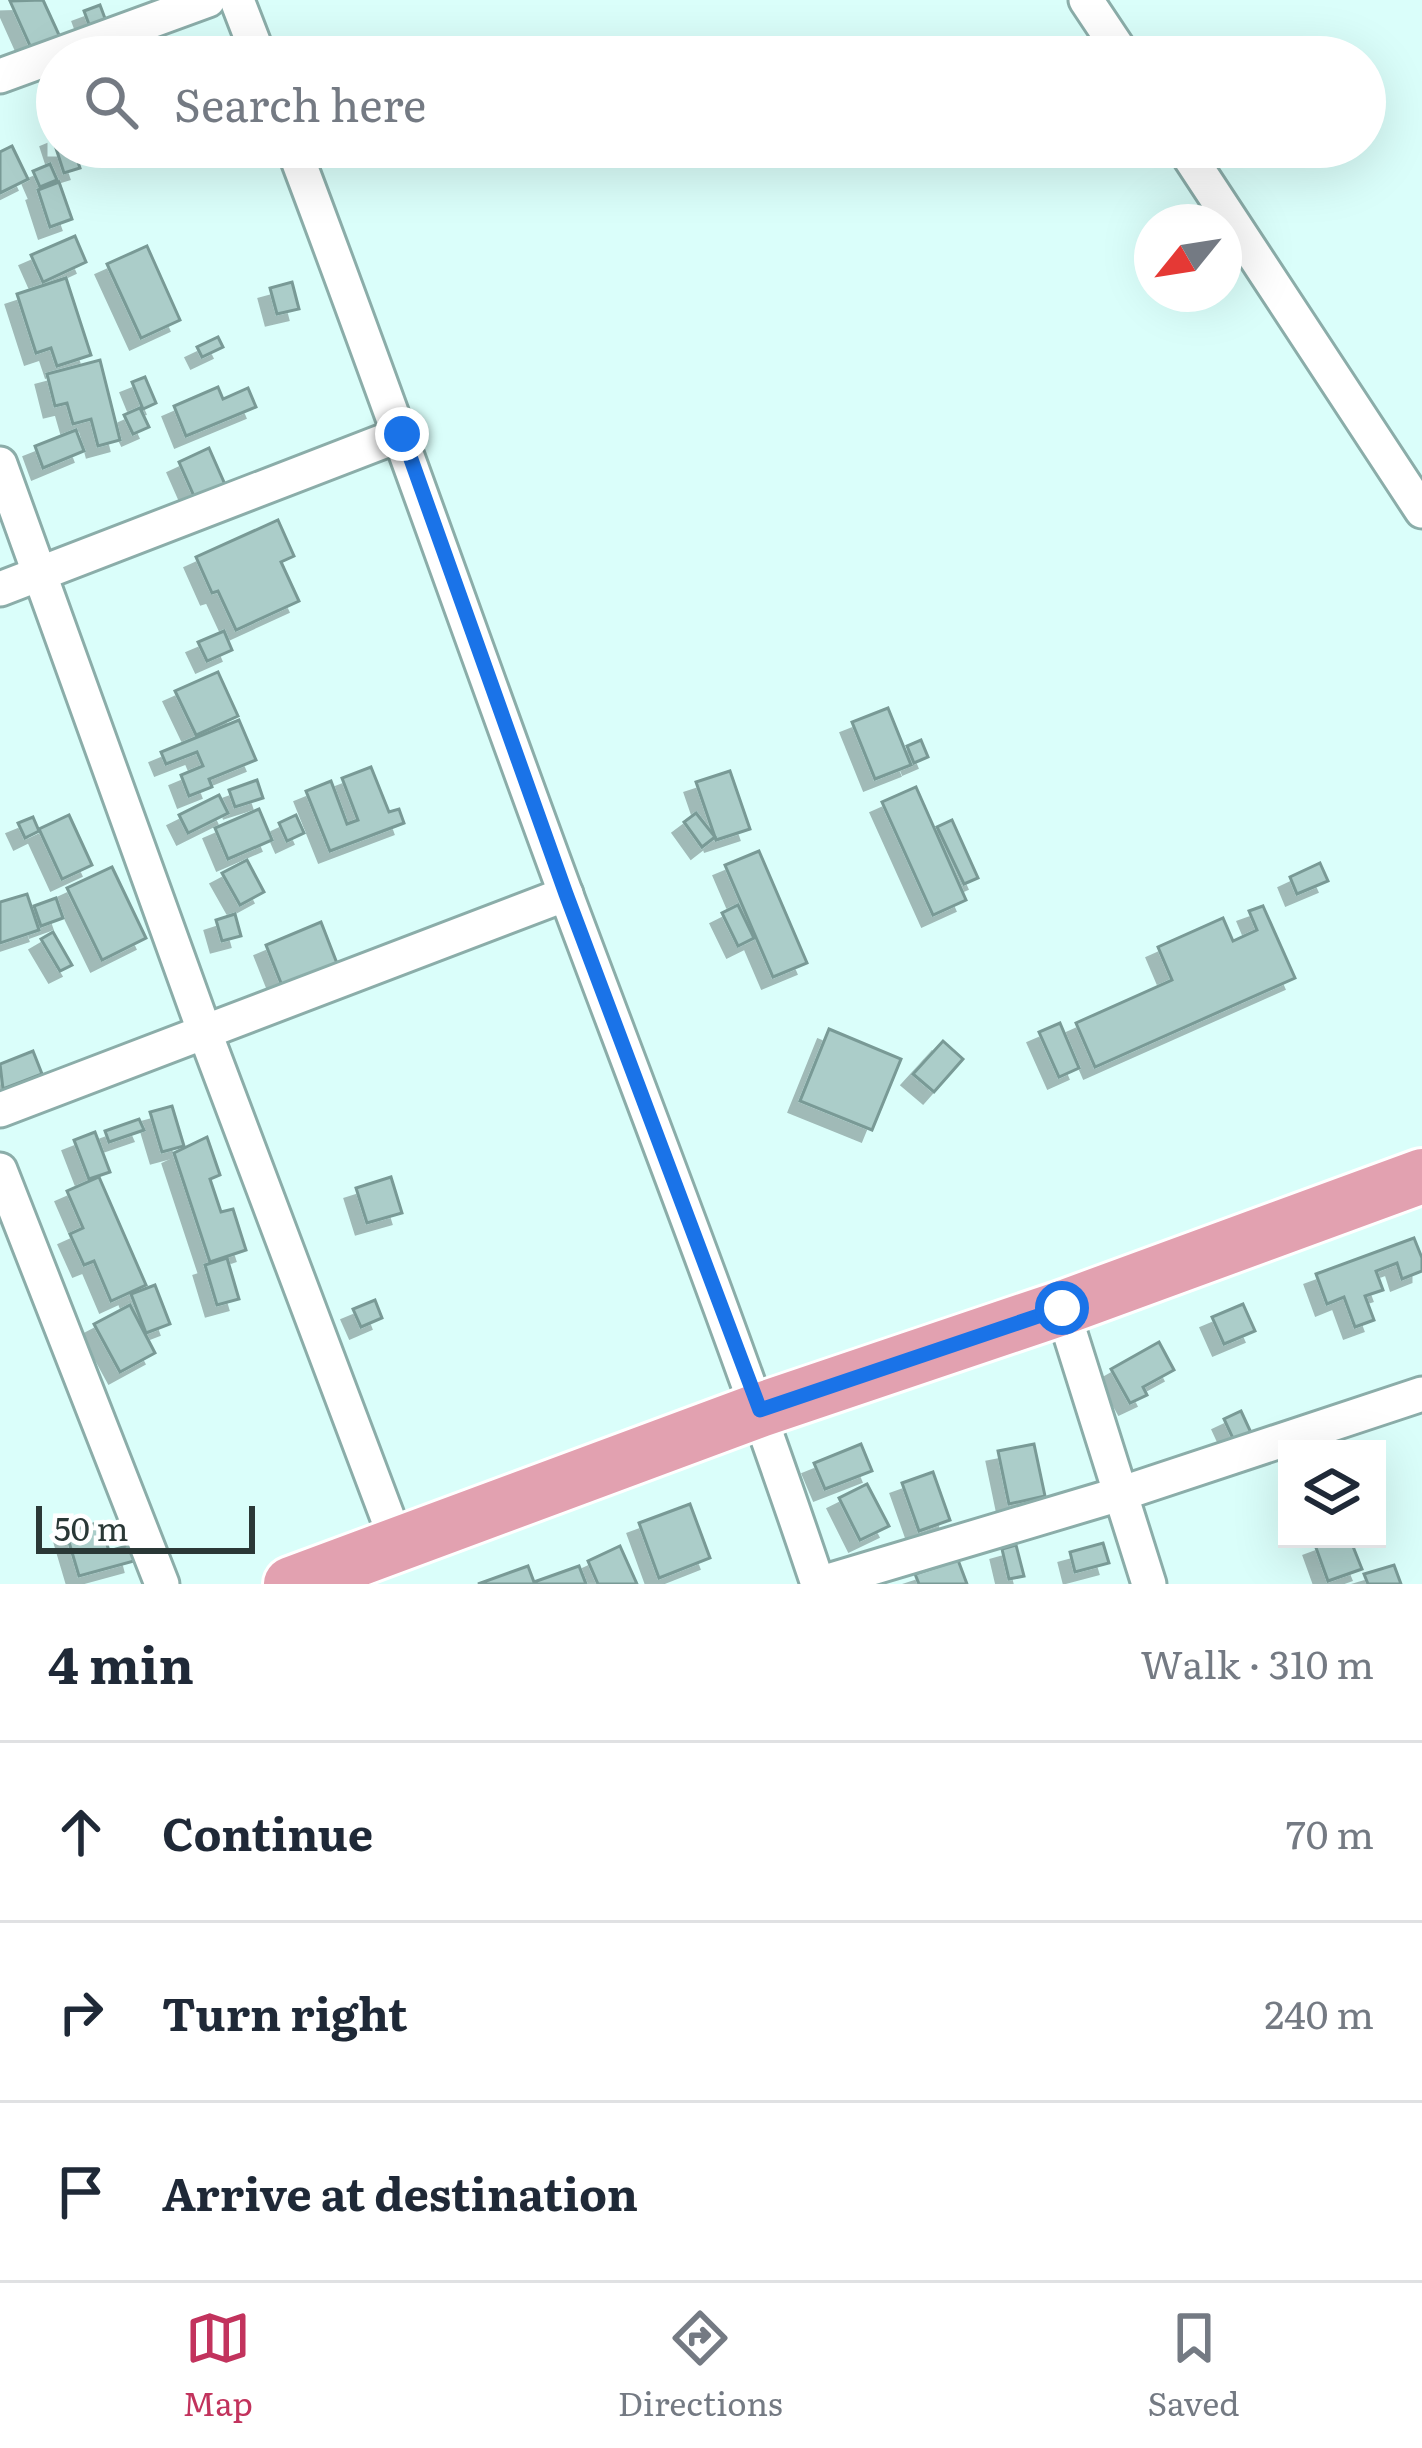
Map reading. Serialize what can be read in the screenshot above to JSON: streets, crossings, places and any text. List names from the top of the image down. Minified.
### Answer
{"scale_bar":"50 m","north":"bottom left","page":{"search":"Search here","scale":"50 m","heading":["4 min","Walk · 310 m"],"list":[["Continue","70 m"],["Turn right","240 m"],"Arrive at destination"],"nav":["Map","Directions","Saved"]}}
